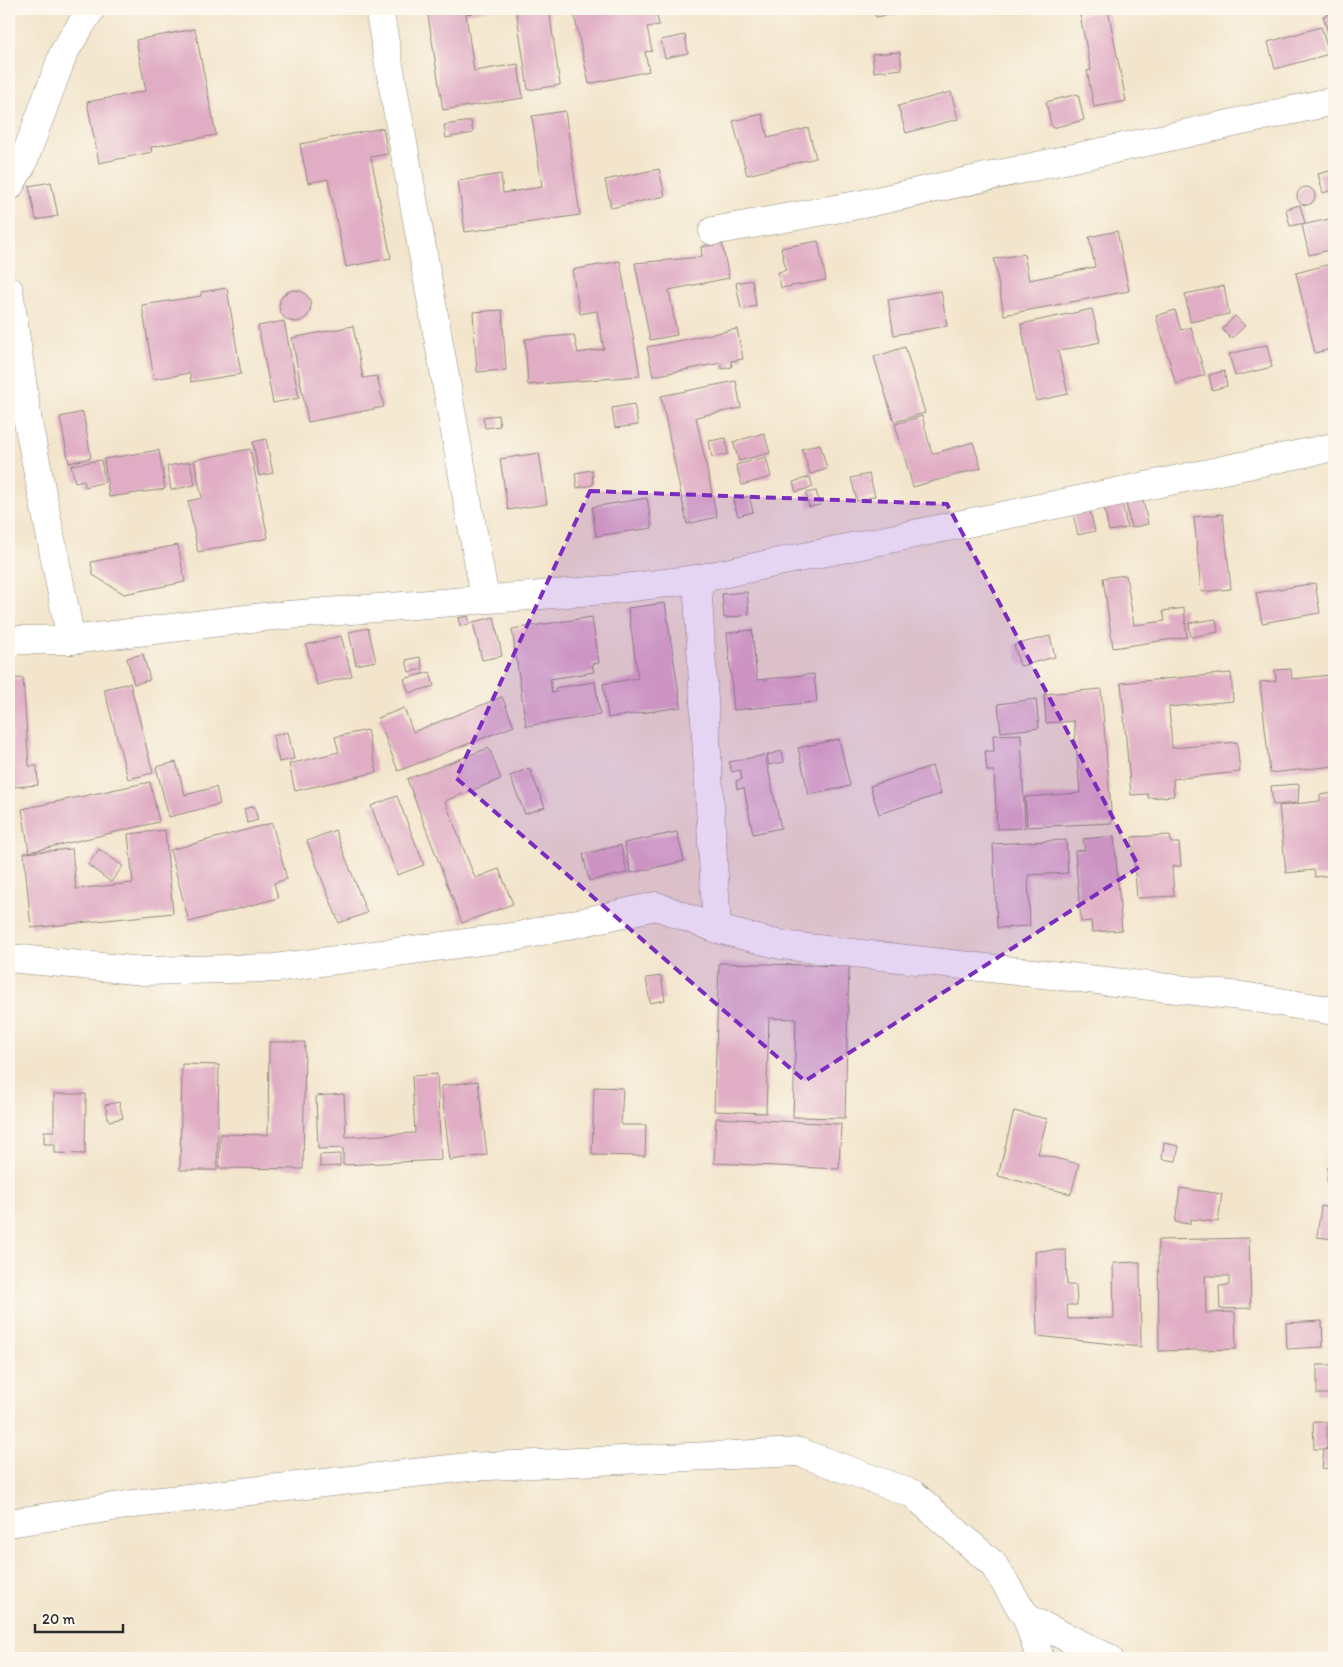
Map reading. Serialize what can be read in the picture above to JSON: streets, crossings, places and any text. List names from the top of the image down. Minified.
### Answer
{"scale_bar":"20 m"}
